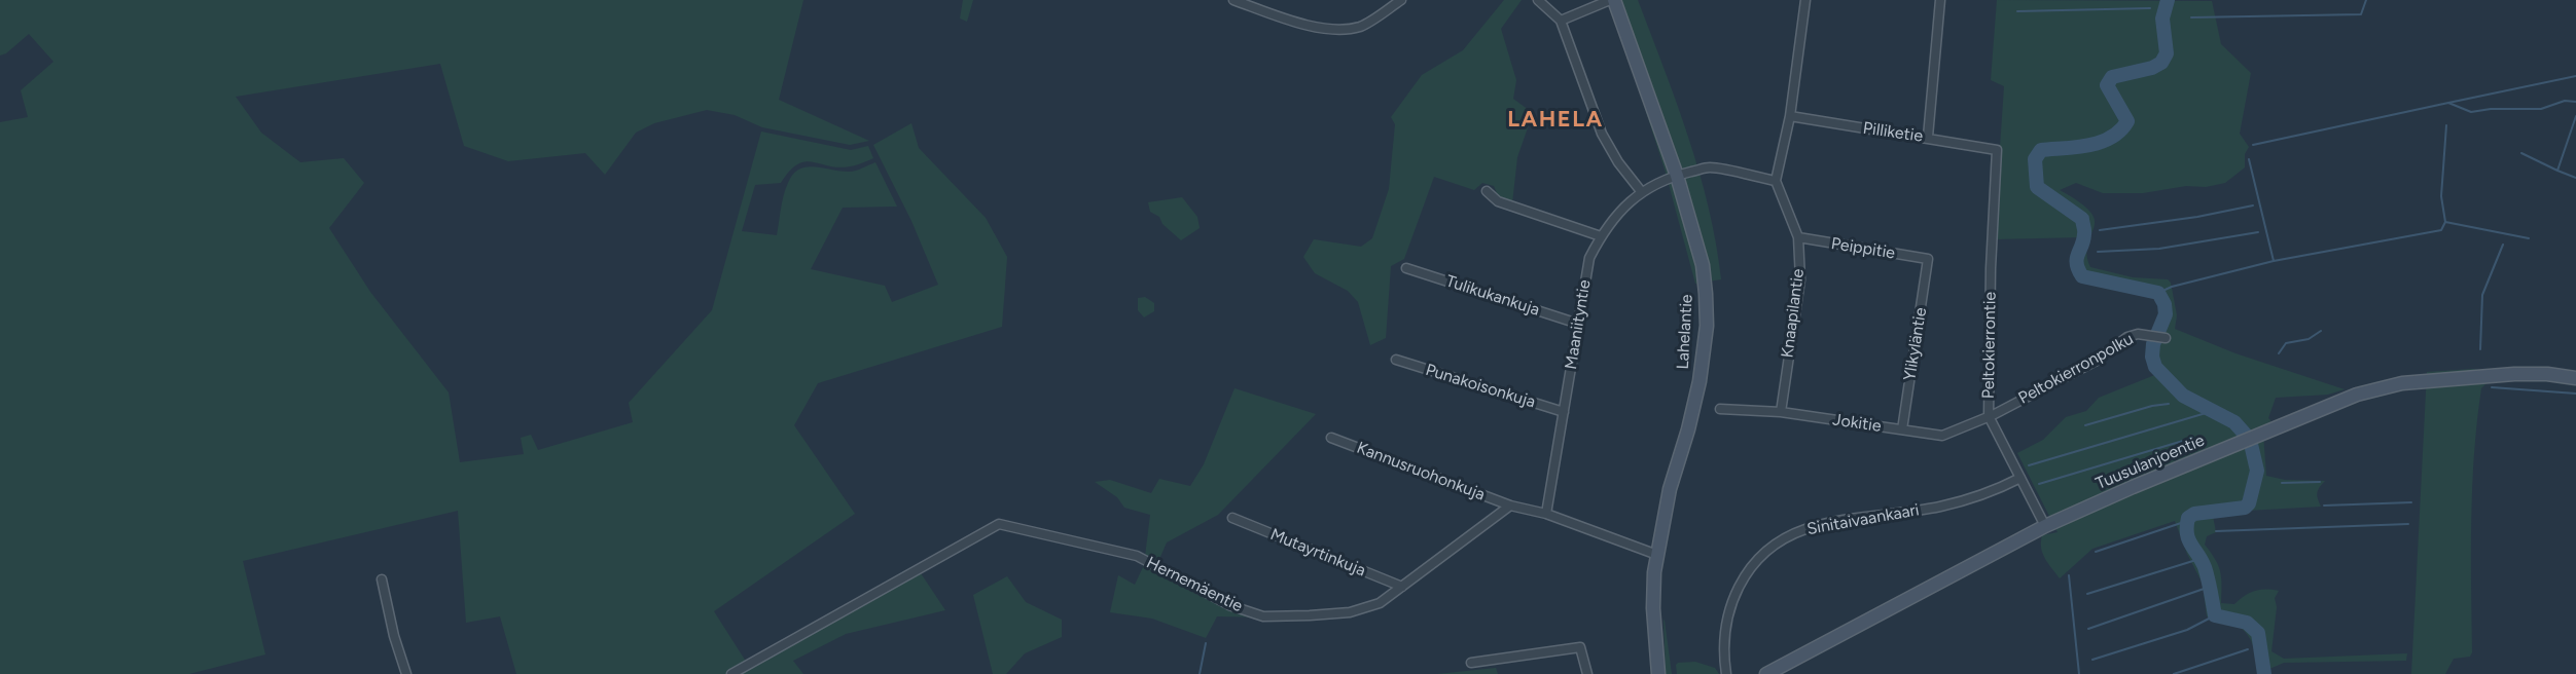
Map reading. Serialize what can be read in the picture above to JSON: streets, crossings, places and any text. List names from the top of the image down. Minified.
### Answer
{"streets":{"street":["Pilliketie","Peippitie","Tulikukankuja","Knaapilantie","Maaniityntie","Lahelantie","Ylikyläntie","Peltokierrontie","Peltokierronpolku","Punakoisonkuja","Jokitie","Tuusulanjoentie","Kannusruohonkuja","Sinitaivaankaari","Mutayrtinkuja","Hernemäentie"]},"crossings":[["Pilliketie","Peltokierrontie"],["Peippitie","Knaapilantie"],["Peippitie","Ylikyläntie"],["Tulikukankuja","Maaniityntie"],["Knaapilantie","Jokitie"],["Maaniityntie","Lahelantie"],["Maaniityntie","Punakoisonkuja"],["Ylikyläntie","Jokitie"],["Peltokierrontie","Peltokierronpolku"],["Peltokierrontie","Jokitie"],["Peltokierrontie","Tuusulanjoentie"],["Peltokierrontie","Sinitaivaankaari"],["Peltokierronpolku","Jokitie"],["Kannusruohonkuja","Hernemäentie"],["Mutayrtinkuja","Hernemäentie"]],"districts":["LAHELA"]}
